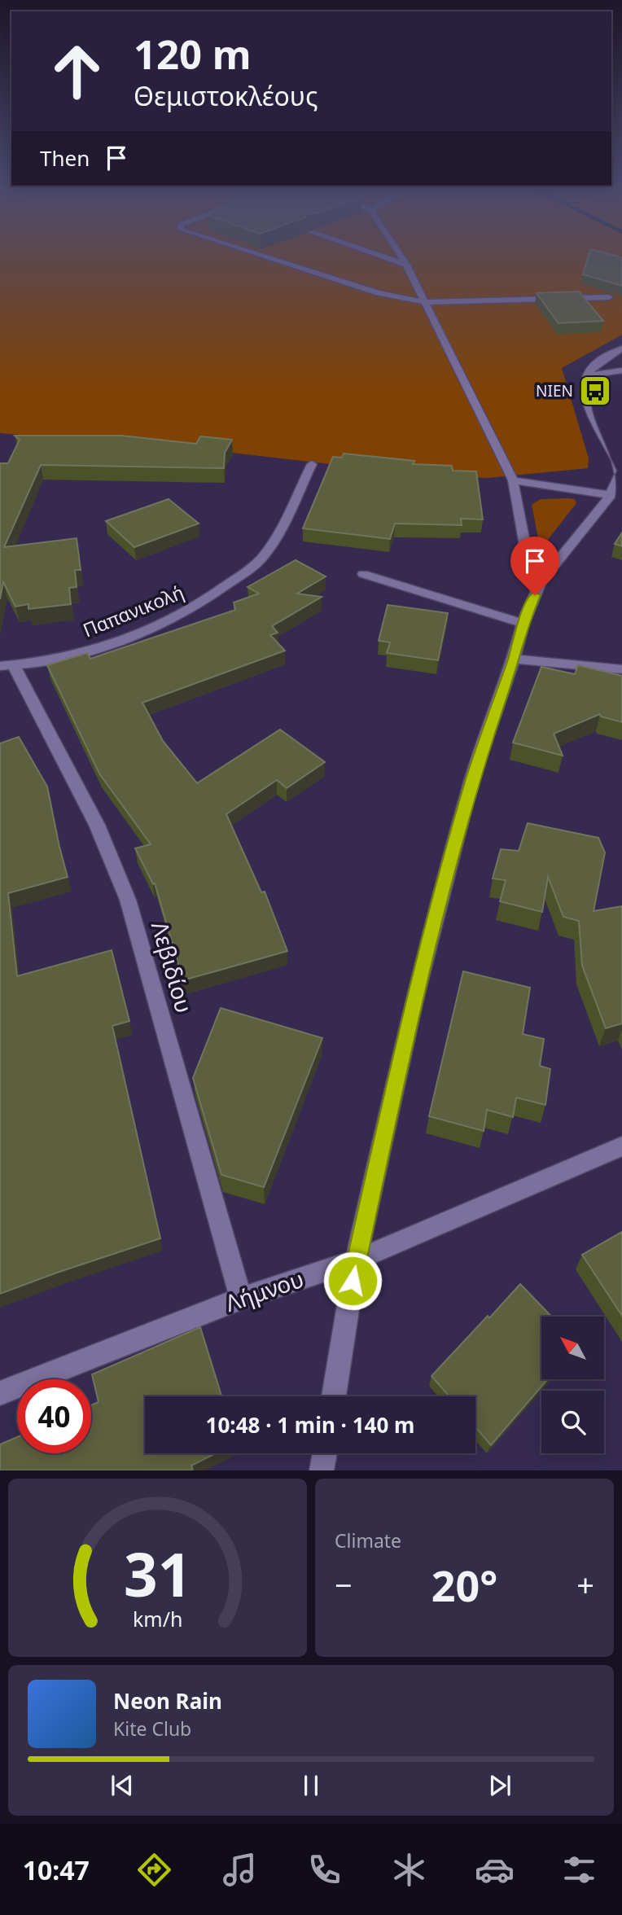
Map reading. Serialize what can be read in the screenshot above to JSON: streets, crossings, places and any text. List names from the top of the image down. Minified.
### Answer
{"streets":{"street":["Παπανικολή","Λεβιδίου","Λήμνου"]},"crossings":[["Παπανικολή","Λεβιδίου"],["Λεβιδίου","Λήμνου"]],"places":{"bus stop":["ΝΙΕΝ"]},"north":"top left","page":{"turn":["120 m","Θεμιστοκλέους"],"then":"Then","limit":"40","trip":"10:48 · 1 min · 140 m","tile":"Climate","heat":["−","20°","+"],"song":["Neon Rain","Kite Club"],"tabs":"10:47","gauge":["31","km/h"]}}
